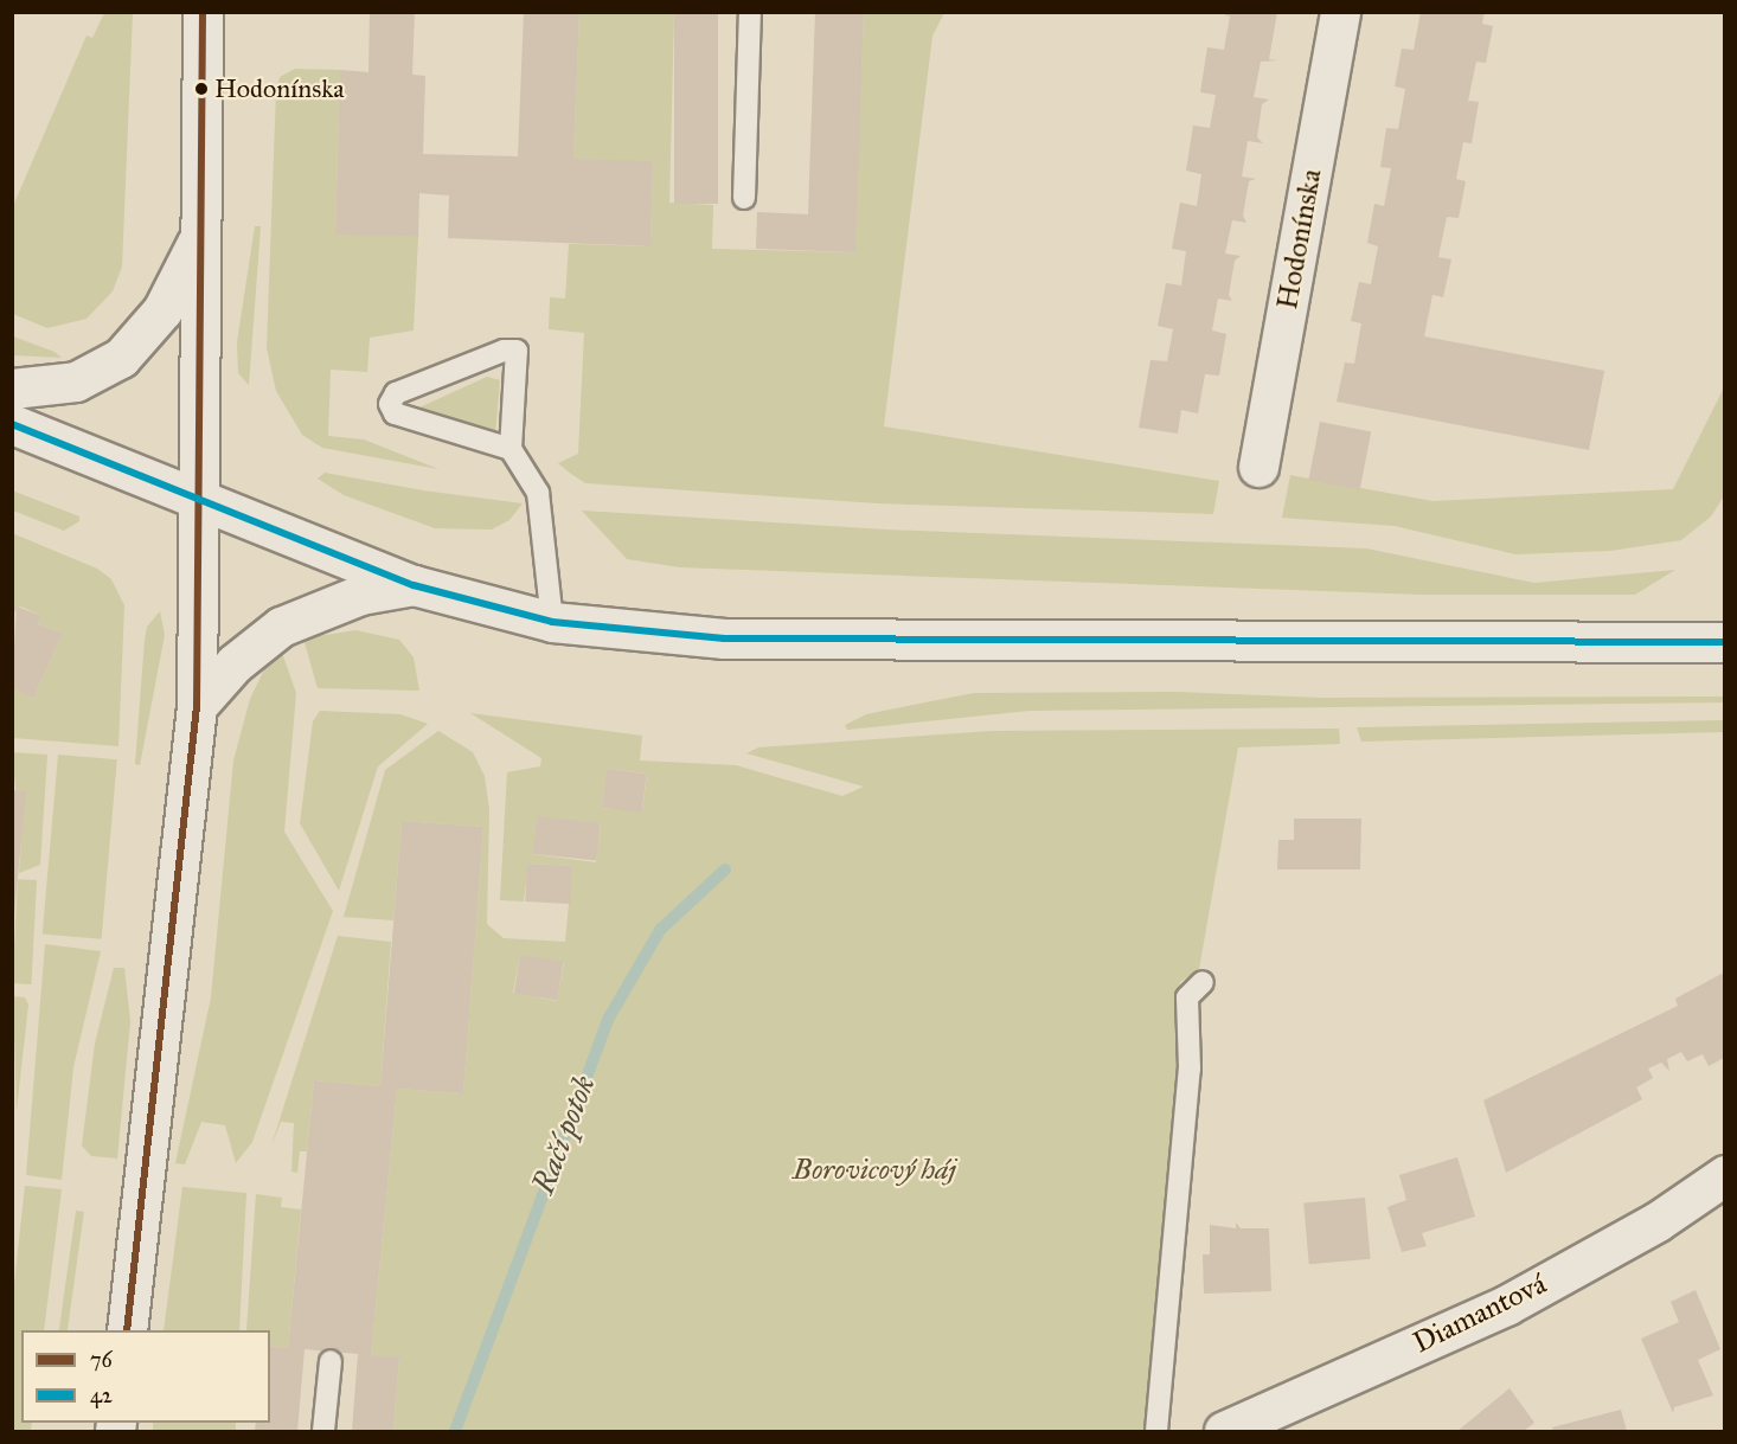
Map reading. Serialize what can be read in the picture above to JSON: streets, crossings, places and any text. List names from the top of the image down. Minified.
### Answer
{"streets":{"street":["Hodonínska","Diamantová"]},"water":["Račí potok"],"parks":["Borovicový háj"],"places":["Hodonínska"],"lines":["transit line 76","transit line 42"],"legend":["76","42"]}
